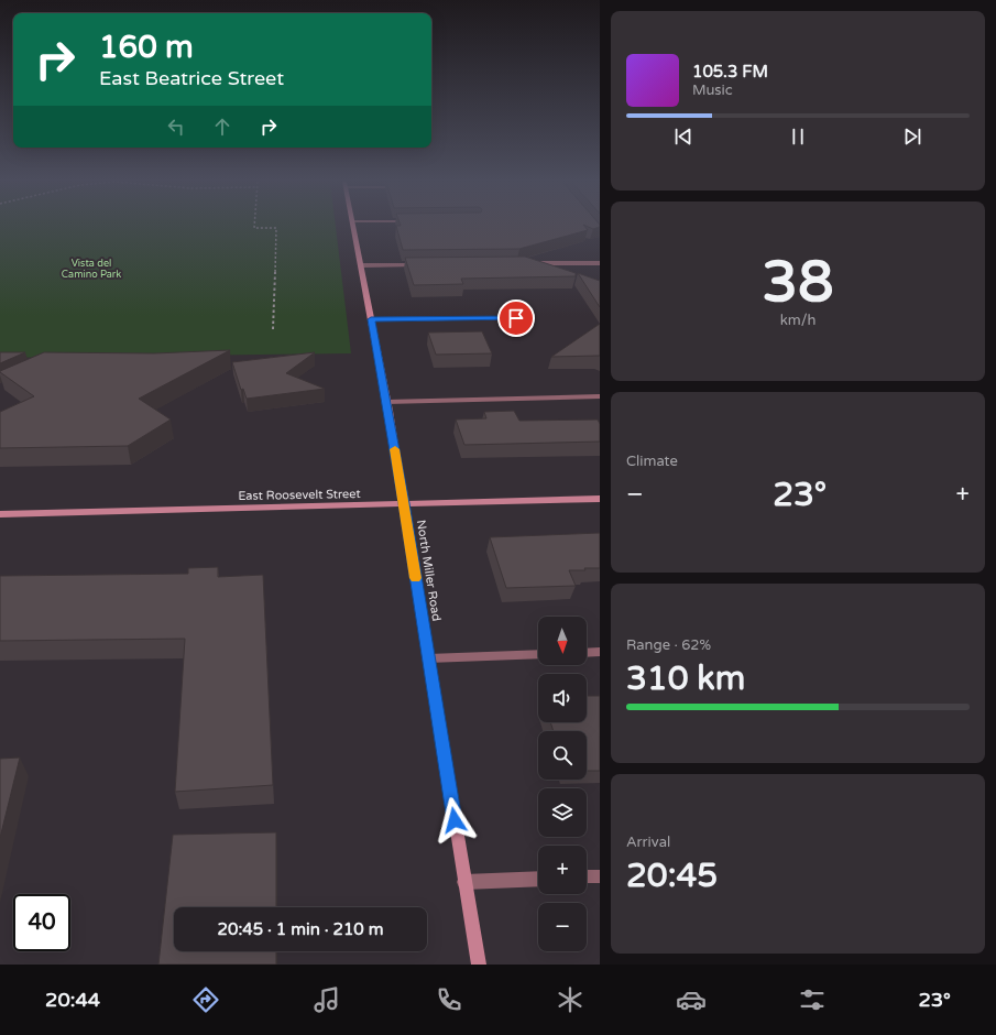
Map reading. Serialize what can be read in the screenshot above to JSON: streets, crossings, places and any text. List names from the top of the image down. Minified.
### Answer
{"streets":{"street":["East Roosevelt Street","North Miller Road"]},"crossings":[["East Roosevelt Street","North Miller Road"]],"parks":["Vista del Camino Park"],"north":"bottom","page":{"turn":["160 m","East Beatrice Street"],"song":["105.3 FM","Music"],"tile":[["38","km/h"],"Climate",["Range · 62%","310 km"],["Arrival","20:45"]],"heat":["−","23°","+"],"map_buttons":["+","−"],"limit":"40","trip":"20:45 · 1 min · 210 m","tabs":["20:44","23°"]}}
